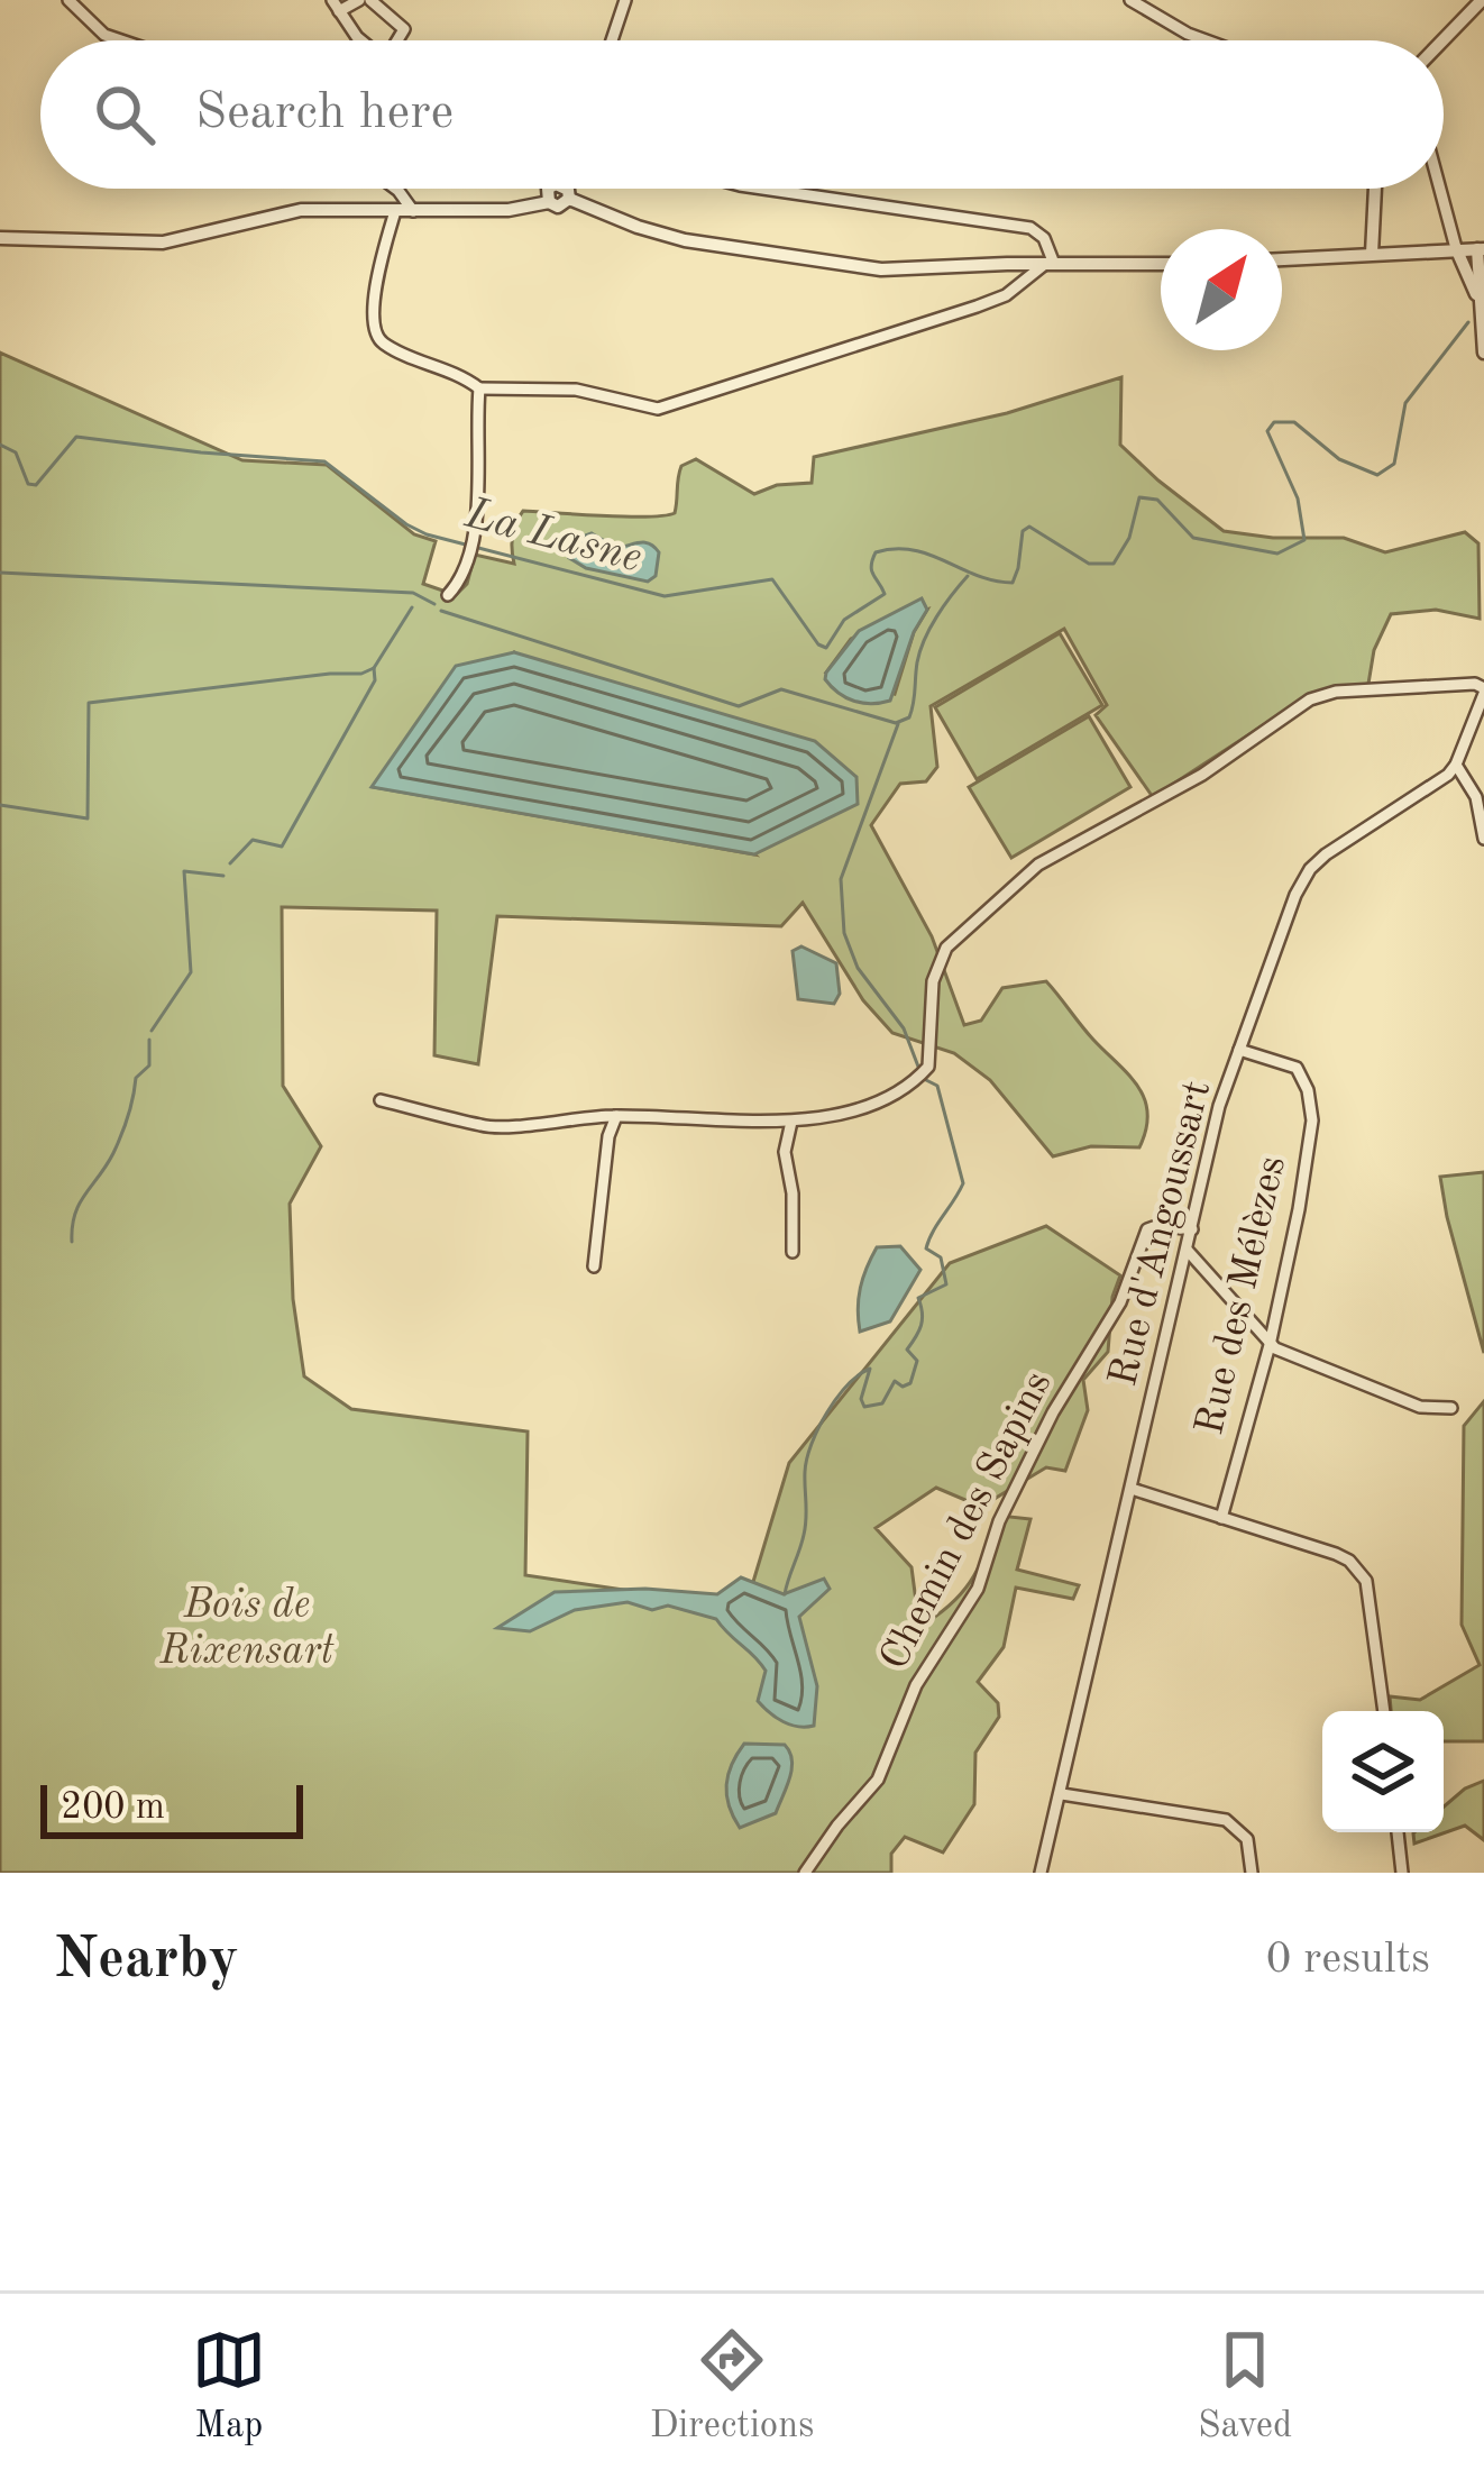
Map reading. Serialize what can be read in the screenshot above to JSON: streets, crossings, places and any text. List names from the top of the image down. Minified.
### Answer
{"streets":{"street":["Rue d'Angoussart","Rue des Mélèzes","Chemin des Sapins"]},"crossings":[["Rue d'Angoussart","Rue des Mélèzes"],["Rue d'Angoussart","Chemin des Sapins"]],"water":["La Lasne"],"parks":["Bois de Rixensart"],"scale_bar":"200 m","north":"top right","page":{"search":"Search here","scale":"200 m","heading":["Nearby","0 results"],"nav":["Map","Directions","Saved"]}}
